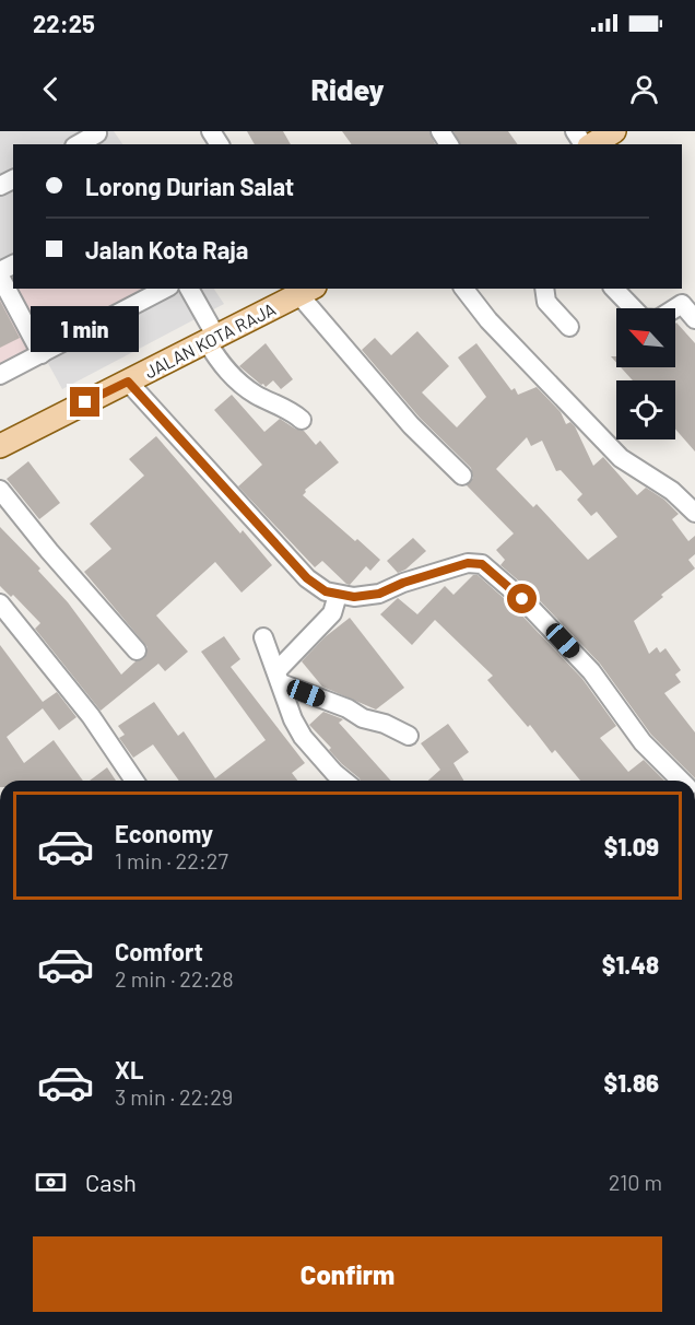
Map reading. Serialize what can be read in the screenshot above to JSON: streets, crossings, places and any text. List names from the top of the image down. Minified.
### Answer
{"streets":{"main road":["JALAN KOTA RAJA"]},"north":"top left","page":{"status":"22:25","header":"Ridey","banner":["Lorong Durian Salat","Jalan Kota Raja"],"bubble":"1 min","list":[{"name":"Economy","note":"1 min · 22:27","value":"$1.09"},{"name":"Comfort","note":"2 min · 22:28","value":"$1.48"},{"name":"XL","note":"3 min · 22:29","value":"$1.86"}],"pay":["Cash","210 m"],"buttons":"Confirm"}}
